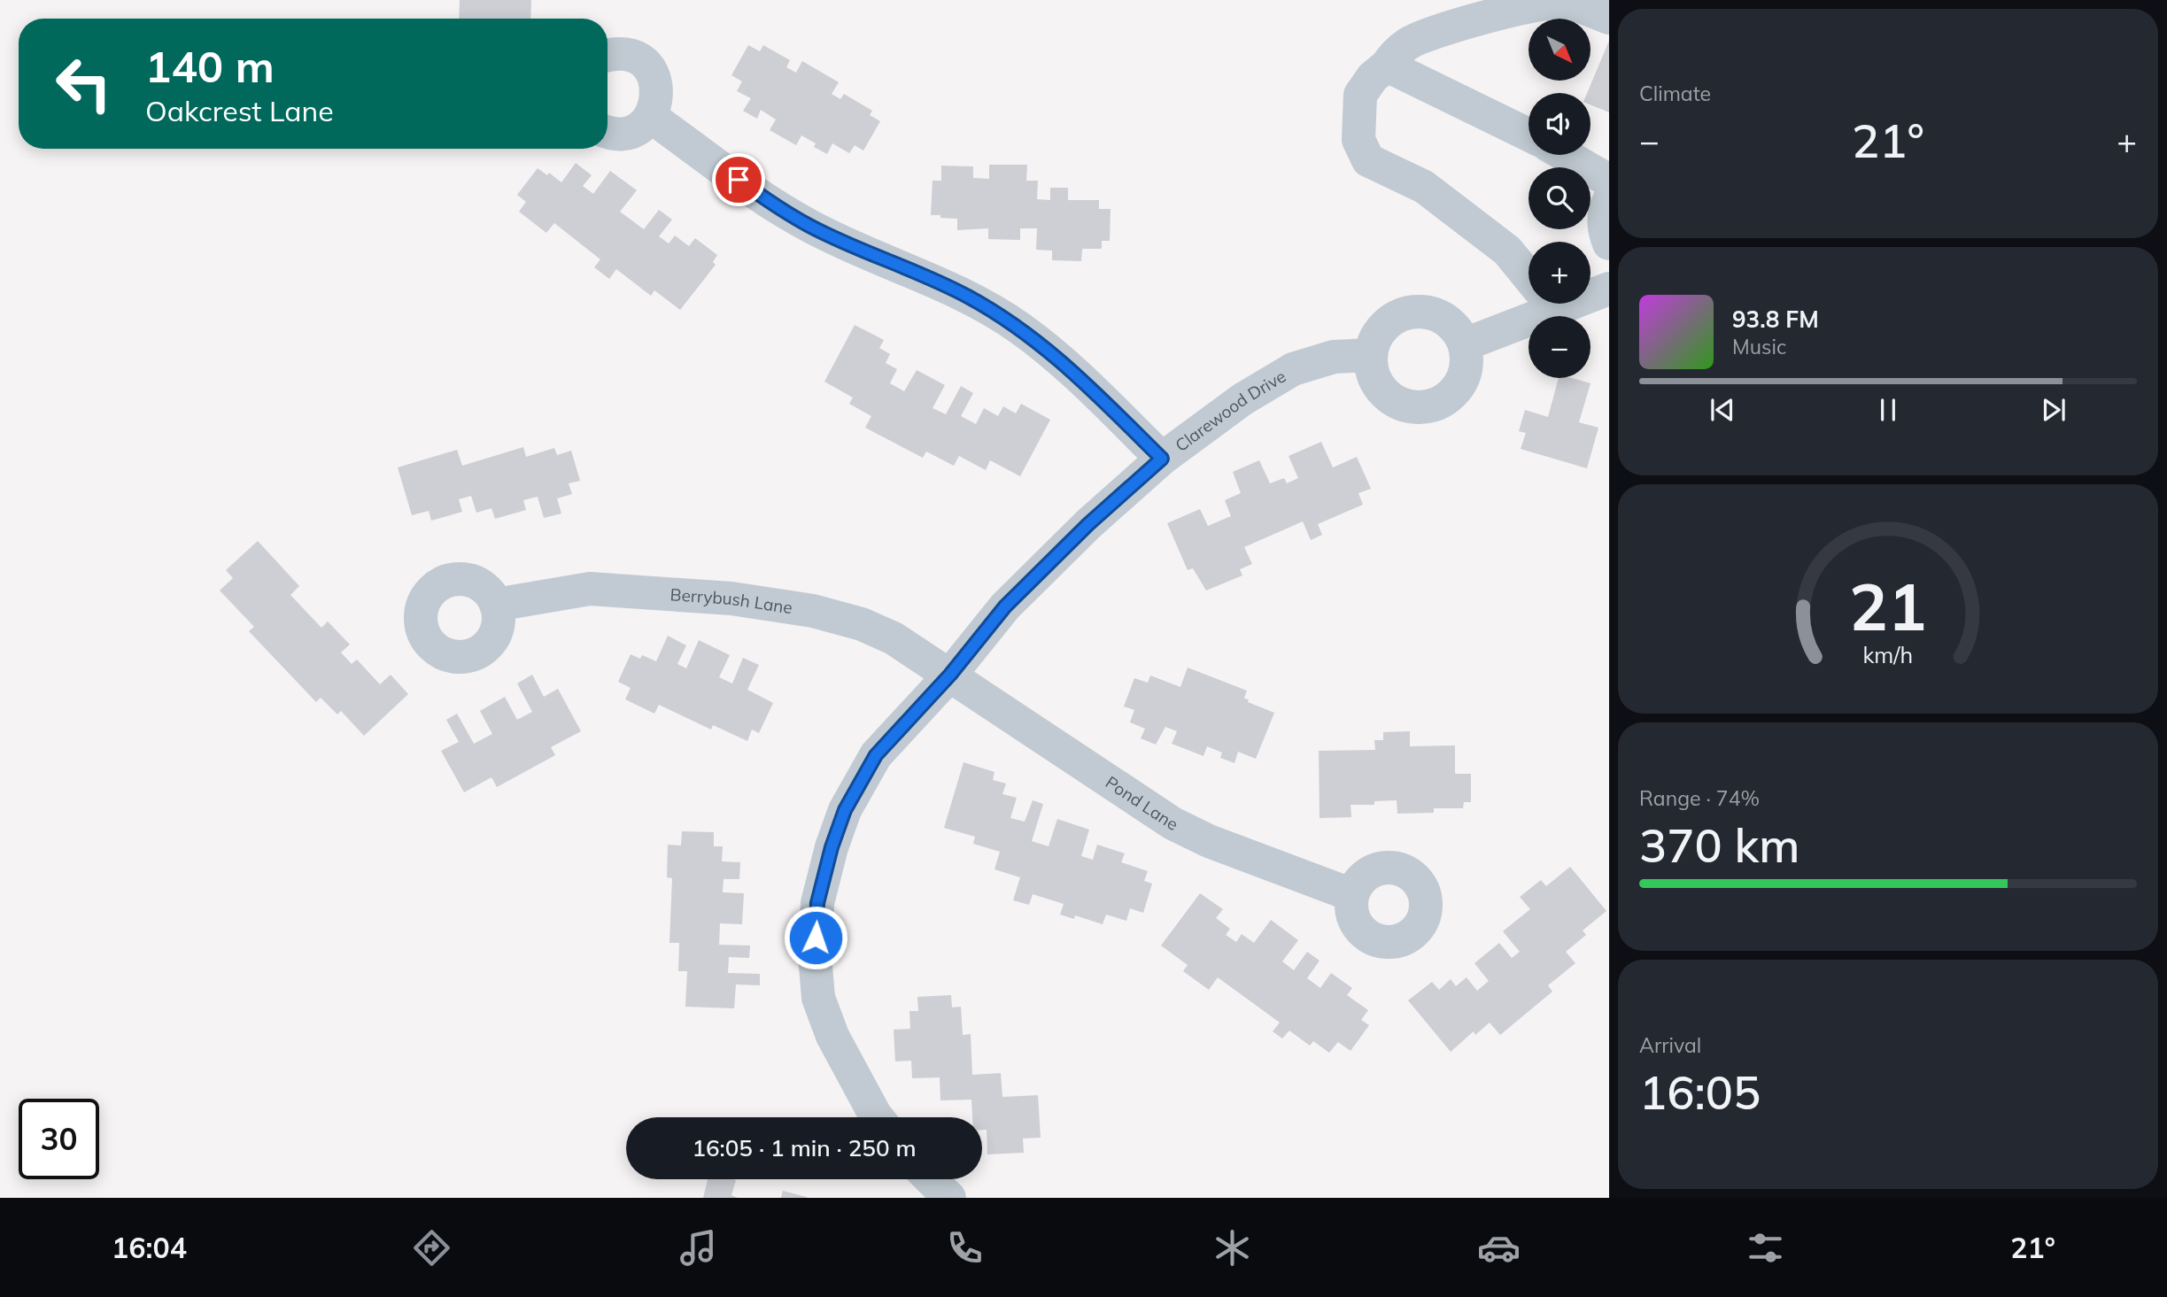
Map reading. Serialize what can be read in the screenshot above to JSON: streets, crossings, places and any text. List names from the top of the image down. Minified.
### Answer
{"streets":{"street":["Clarewood Drive","Berrybush Lane","Pond Lane"]},"crossings":[["Clarewood Drive","Berrybush Lane"],["Clarewood Drive","Pond Lane"],["Berrybush Lane","Pond Lane"]],"north":"bottom right","page":{"tile":["Climate",["Range · 74%","370 km"],["Arrival","16:05"]],"map_buttons":["+","−"],"turn":["140 m","Oakcrest Lane"],"heat":["−","21°","+"],"song":["93.8 FM","Music"],"limit":"30","trip":"16:05 · 1 min · 250 m","tabs":["16:04","21°"],"gauge":["21","km/h"]}}
